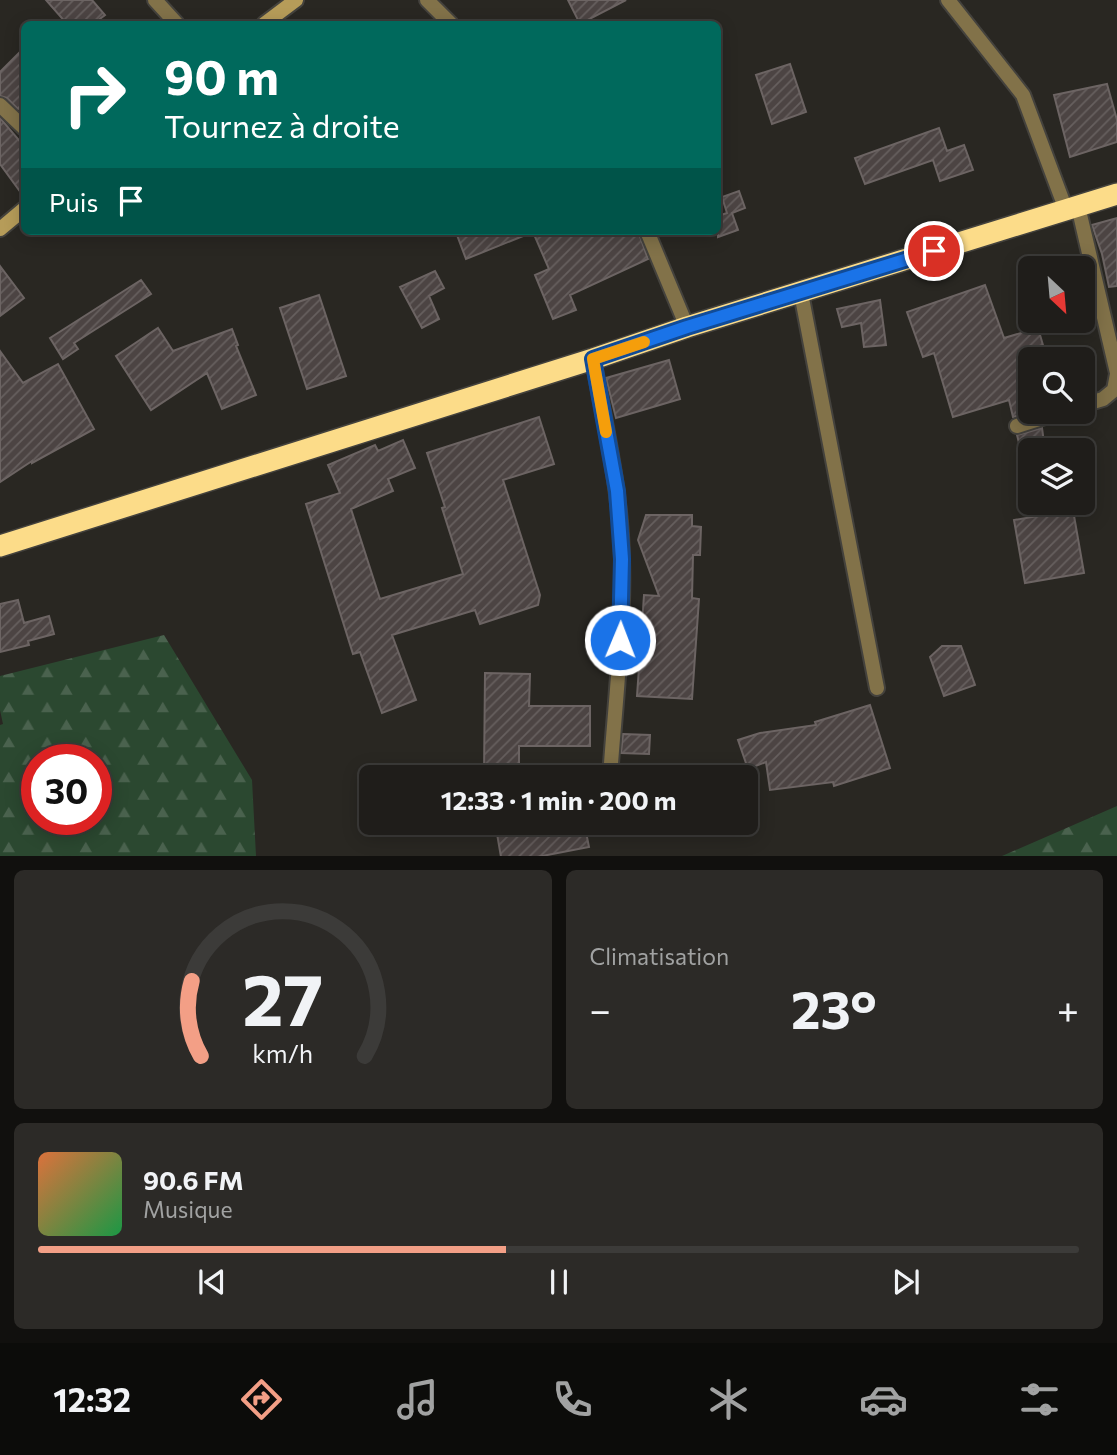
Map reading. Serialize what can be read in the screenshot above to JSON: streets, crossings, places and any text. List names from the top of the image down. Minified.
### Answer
{"north":"bottom right","page":{"turn":["90 m","Tournez à droite"],"then":"Puis","limit":"30","trip":"12:33 · 1 min · 200 m","tile":"Climatisation","heat":["−","23°","+"],"song":["90.6 FM","Musique"],"tabs":"12:32","gauge":["27","km/h"]}}
